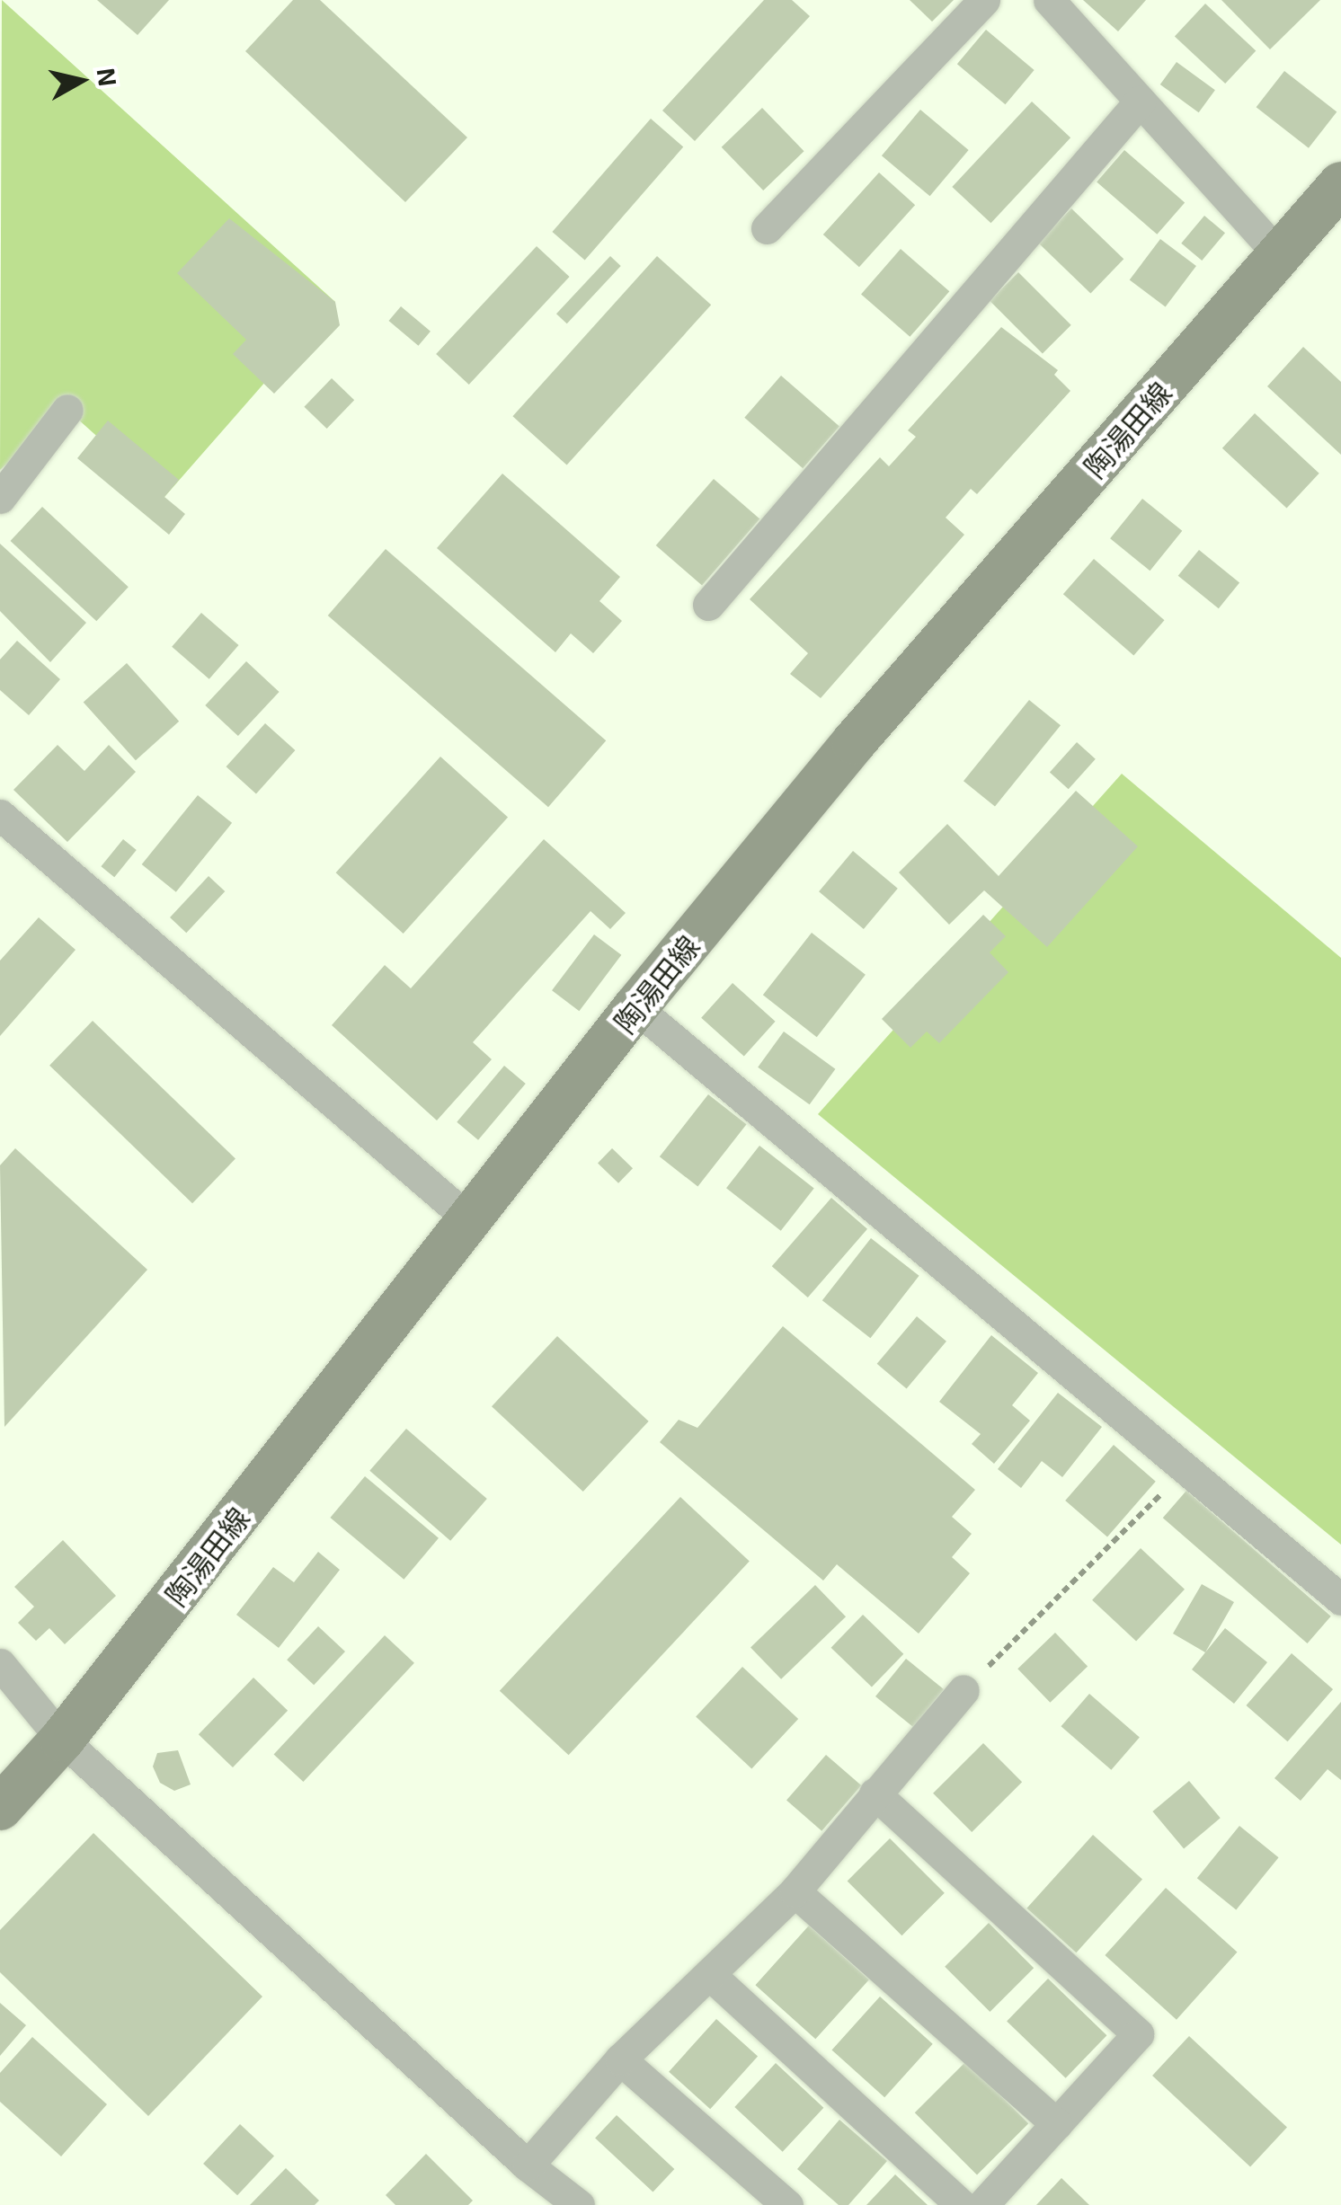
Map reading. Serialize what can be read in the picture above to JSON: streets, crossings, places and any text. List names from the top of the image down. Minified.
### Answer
{"streets":{"main road":["陶湯田線"]},"north":"right"}
